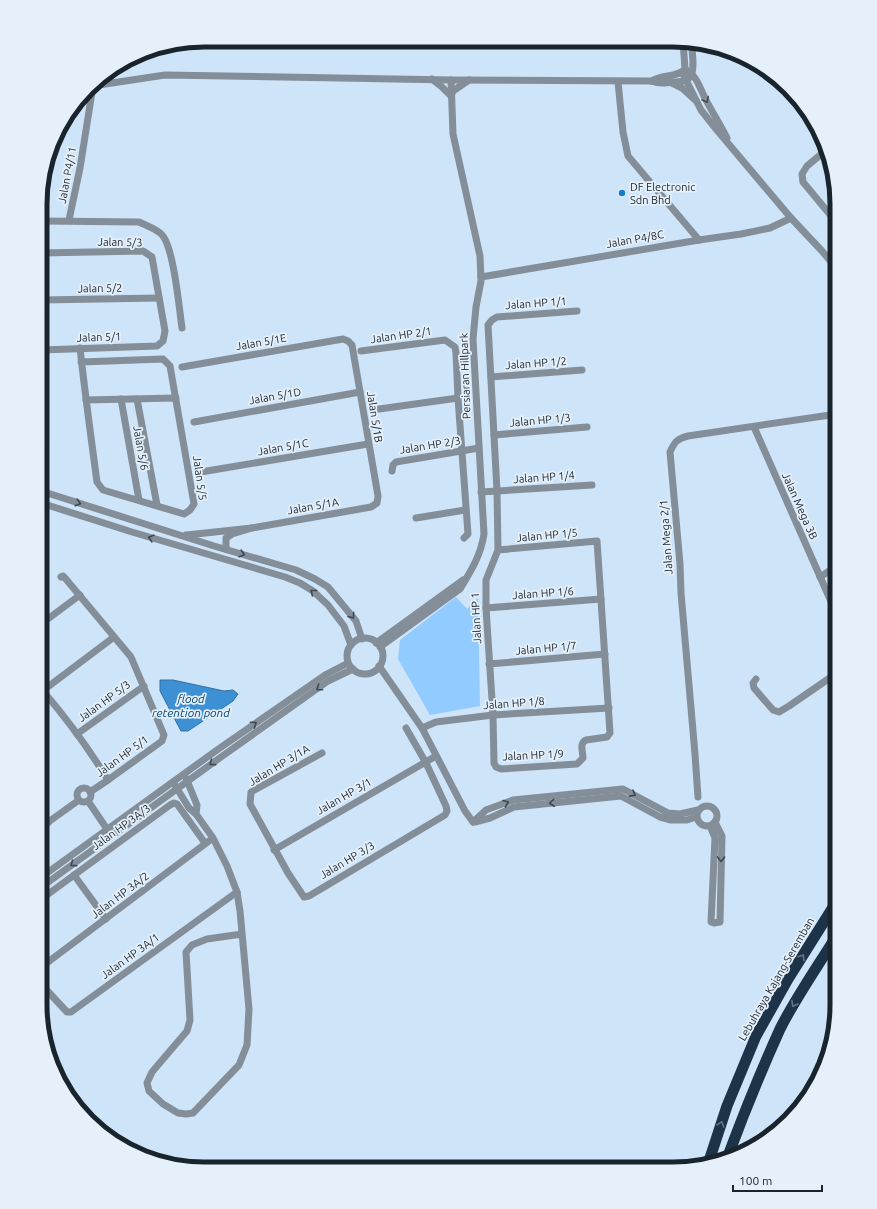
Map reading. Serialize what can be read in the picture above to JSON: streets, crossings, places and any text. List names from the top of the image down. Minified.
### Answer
{"streets":{"highway":["Lebuhraya Kajang-Seremban"],"street":["Jalan P4/11","Jalan P4/8C","Jalan 5/3","Jalan 5/2","Jalan HP 1/1","Jalan HP 2/1","Jalan 5/1","Jalan 5/1E","Jalan HP 1/2","Persiaran Hillpark","Jalan 5/1D","Jalan 5/1B","Jalan HP 1/3","Jalan HP 2/3","Jalan 5/1C","Jalan 5/6","Jalan HP 1/4","Jalan 5/5","Jalan 5/1A","Jalan Mega 3B","Jalan HP 1/5","Jalan Mega 2/1","Jalan HP 1/6","Jalan HP 1","Jalan HP 1/7","Jalan HP 5/3","Jalan HP 1/8","Jalan HP 1/9","Jalan HP 5/1","Jalan HP 3/1A","Jalan HP 3/1","Jalan HP 3A/3","Jalan HP 3/3","Jalan HP 3A/2","Jalan HP 3A/1"]},"crossings":[["Jalan P4/8C","Persiaran Hillpark"],["Jalan 5/3","Jalan 5/2"],["Jalan 5/3","Jalan 5/1"],["Jalan HP 1/1","Jalan HP 1"],["Jalan 5/1","Jalan 5/5"],["Jalan 5/1E","Jalan 5/1B"],["Jalan HP 1/2","Jalan HP 1"],["Persiaran Hillpark","Jalan HP 2/3"],["Jalan 5/1D","Jalan 5/1B"],["Jalan 5/1B","Jalan 5/1C"],["Jalan 5/1B","Jalan 5/1A"],["Jalan HP 1/3","Jalan HP 1"],["Jalan 5/6","Jalan 5/5"],["Jalan HP 1/4","Jalan HP 1"],["Jalan Mega 3B","Jalan Mega 2/1"],["Jalan HP 1/5","Jalan HP 1/6"],["Jalan HP 1/5","Jalan HP 1"],["Jalan HP 1/6","Jalan HP 1"],["Jalan HP 1","Jalan HP 1/7"],["Jalan HP 1","Jalan HP 1/8"],["Jalan HP 1","Jalan HP 1/9"],["Jalan HP 5/3","Jalan HP 5/1"],["Jalan HP 1/8","Jalan HP 1/9"],["Jalan HP 3/1A","Jalan HP 3/3"],["Jalan HP 3/1","Jalan HP 3/3"],["Jalan HP 3A/3","Jalan HP 3A/2"]],"water":["flood retention pond"],"places":["DF Electronic Sdn Bhd"],"scale_bar":"100 m"}
